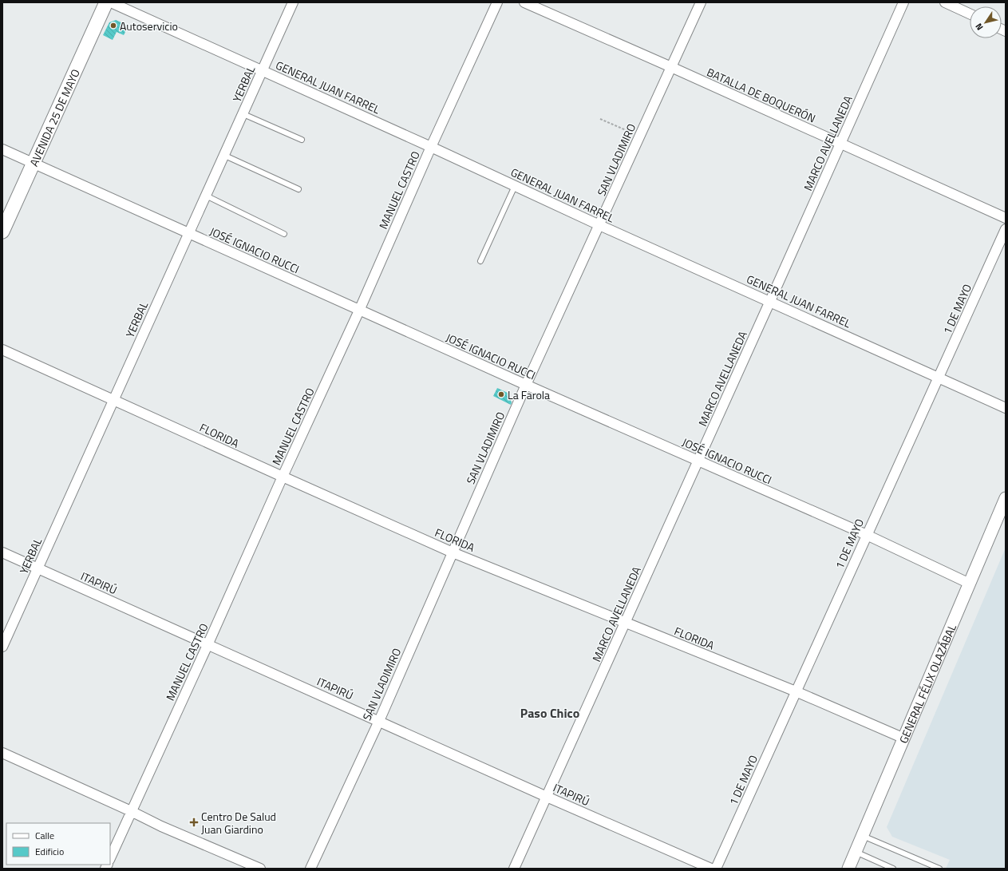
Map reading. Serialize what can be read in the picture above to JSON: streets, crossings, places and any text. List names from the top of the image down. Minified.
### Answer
{"streets":{"main road":["AVENIDA 25 DE MAYO"],"street":["YERBAL","GENERAL JUAN FARREL","BATALLA DE BOQUERÓN","MARCO AVELLANEDA","SAN VLADIMIRO","MANUEL CASTRO","JOSÉ IGNACIO RUCCI","1 DE MAYO","FLORIDA","ITAPIRÚ","GENERAL FÉLIX OLAZÁBAL"]},"crossings":[["YERBAL","GENERAL JUAN FARREL"],["YERBAL","JOSÉ IGNACIO RUCCI"],["YERBAL","FLORIDA"],["YERBAL","ITAPIRÚ"],["GENERAL JUAN FARREL","MARCO AVELLANEDA"],["GENERAL JUAN FARREL","SAN VLADIMIRO"],["GENERAL JUAN FARREL","MANUEL CASTRO"],["GENERAL JUAN FARREL","1 DE MAYO"],["BATALLA DE BOQUERÓN","MARCO AVELLANEDA"],["BATALLA DE BOQUERÓN","SAN VLADIMIRO"],["AVENIDA 25 DE MAYO","JOSÉ IGNACIO RUCCI"],["MARCO AVELLANEDA","JOSÉ IGNACIO RUCCI"],["MARCO AVELLANEDA","FLORIDA"],["MARCO AVELLANEDA","ITAPIRÚ"],["SAN VLADIMIRO","JOSÉ IGNACIO RUCCI"],["SAN VLADIMIRO","FLORIDA"],["SAN VLADIMIRO","ITAPIRÚ"],["MANUEL CASTRO","JOSÉ IGNACIO RUCCI"],["MANUEL CASTRO","FLORIDA"],["MANUEL CASTRO","ITAPIRÚ"],["JOSÉ IGNACIO RUCCI","1 DE MAYO"],["JOSÉ IGNACIO RUCCI","GENERAL FÉLIX OLAZÁBAL"],["1 DE MAYO","FLORIDA"],["FLORIDA","GENERAL FÉLIX OLAZÁBAL"]],"districts":["Paso Chico"],"places":{"other":["Autoservicio","La Farola"],"health":["Centro De Salud Juan Giardino"]},"legend":["Calle","Edificio"],"north":"bottom left"}
